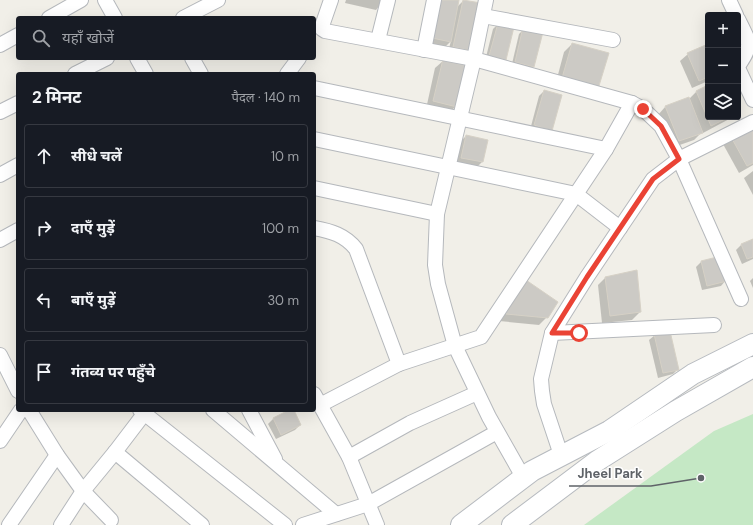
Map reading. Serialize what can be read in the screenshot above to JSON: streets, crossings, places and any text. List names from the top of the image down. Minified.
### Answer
{"places":["Jheel Park"],"page":{"map_buttons":["+","−"],"search":"यहाँ खोजें","heading":["2 मिनट","पैदल · 140 m"],"list":[["सीधे चलें","10 m"],["दाएँ मुड़ें","100 m"],["बाएँ मुड़ें","30 m"],"गंतव्य पर पहुँचे"]}}
